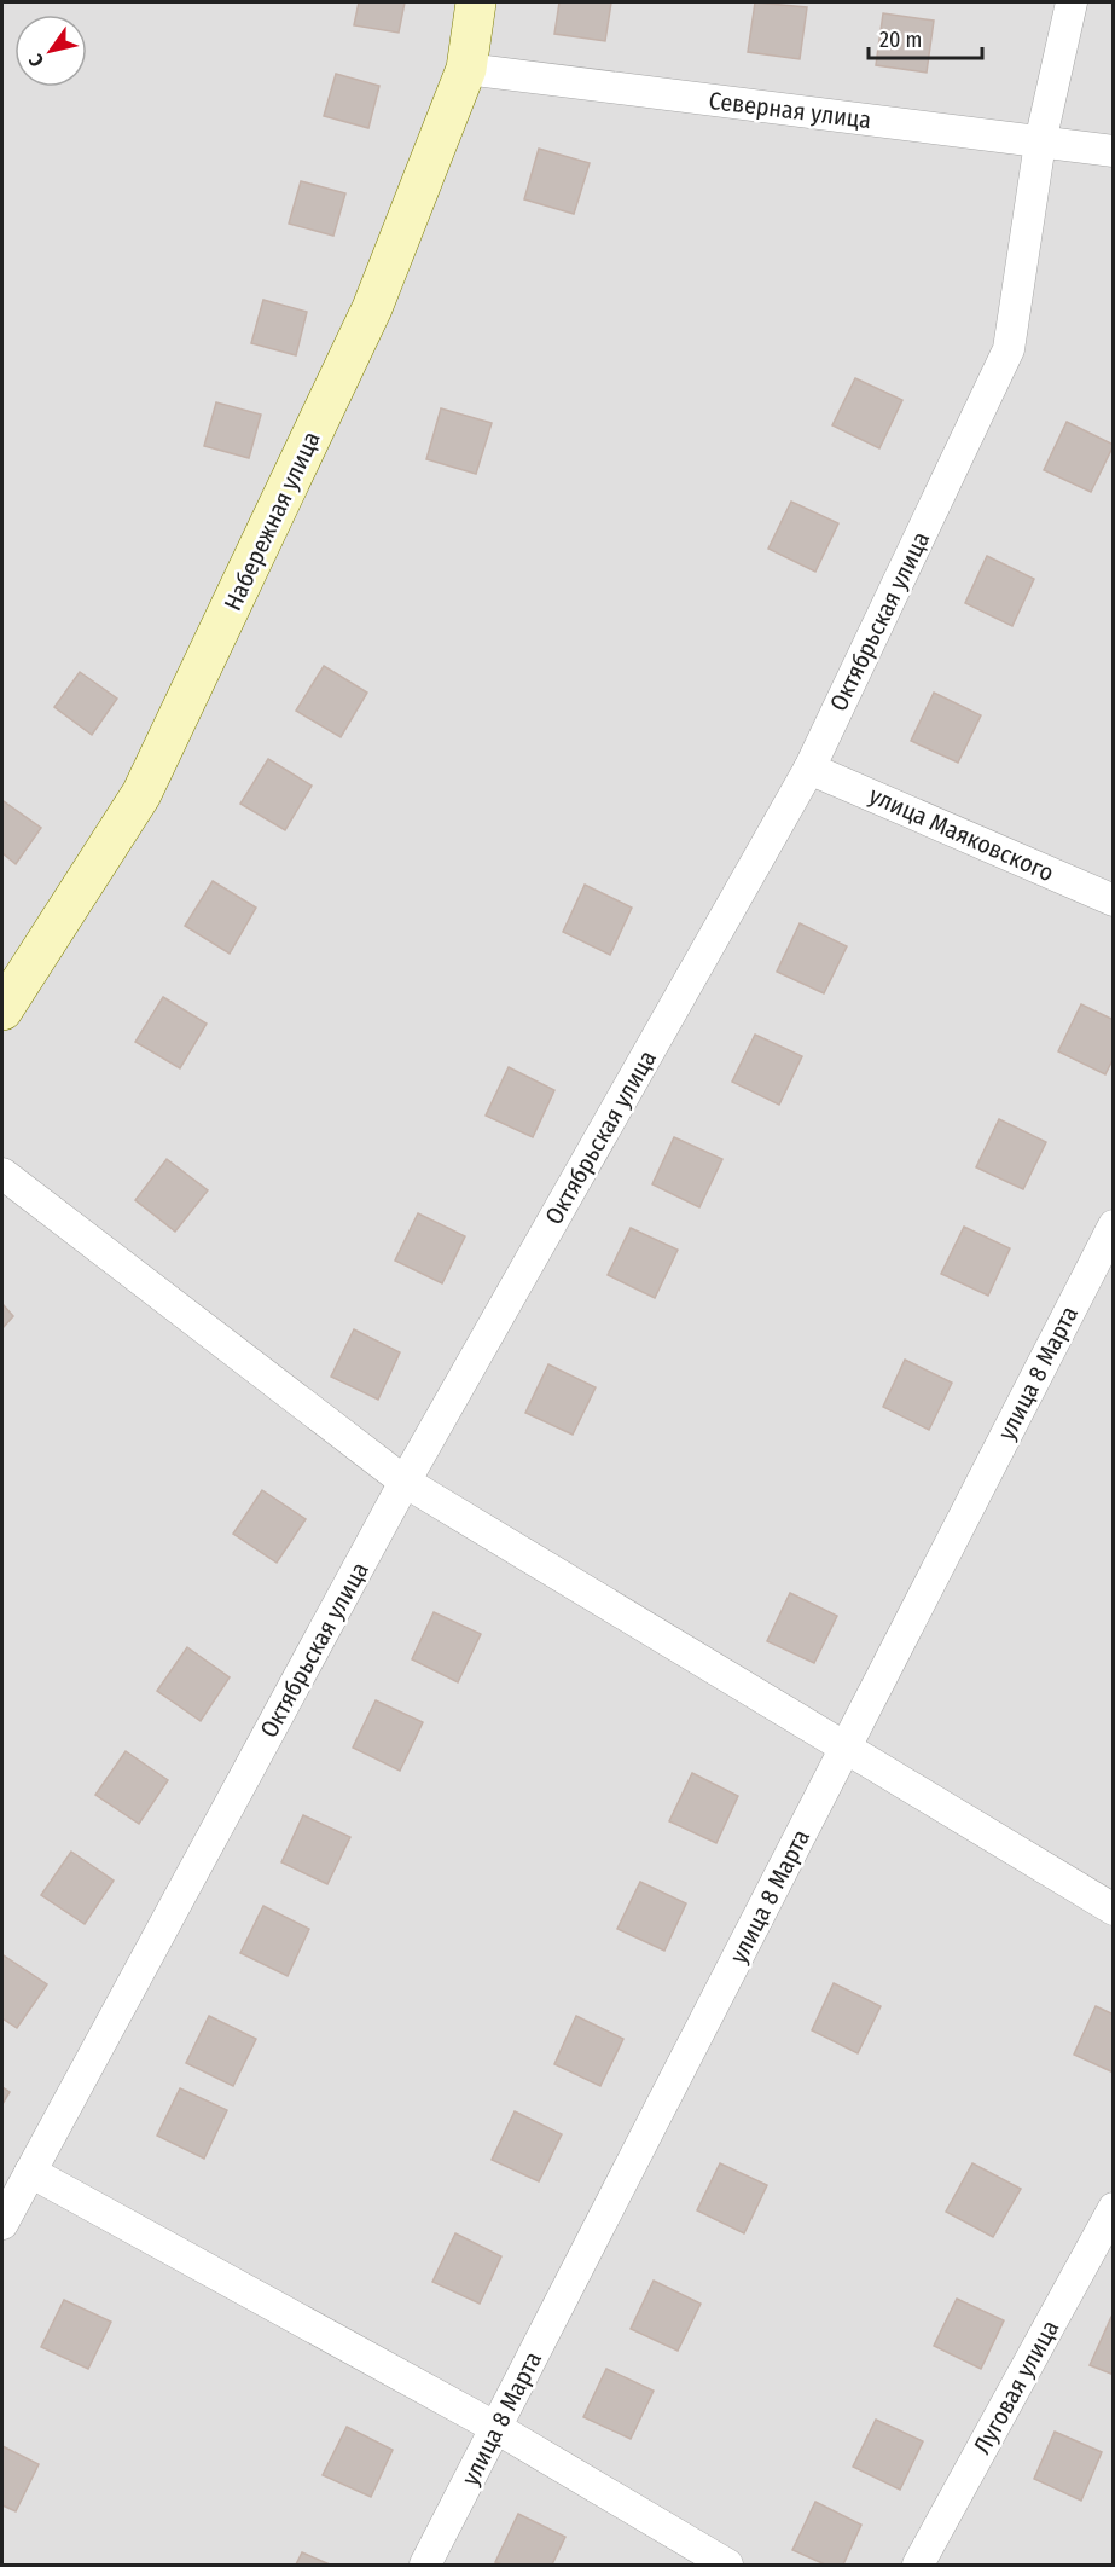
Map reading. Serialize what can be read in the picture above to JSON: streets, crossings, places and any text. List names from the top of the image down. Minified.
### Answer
{"streets":{"street":["Северная улица","Набережная улица","Октябрьская улица","улица Маяковского","улица 8 Марта","Луговая улица"]},"crossings":[["Северная улица","Набережная улица"],["Северная улица","Октябрьская улица"],["Октябрьская улица","улица Маяковского"]],"scale_bar":"20 m","north":"bottom left"}
